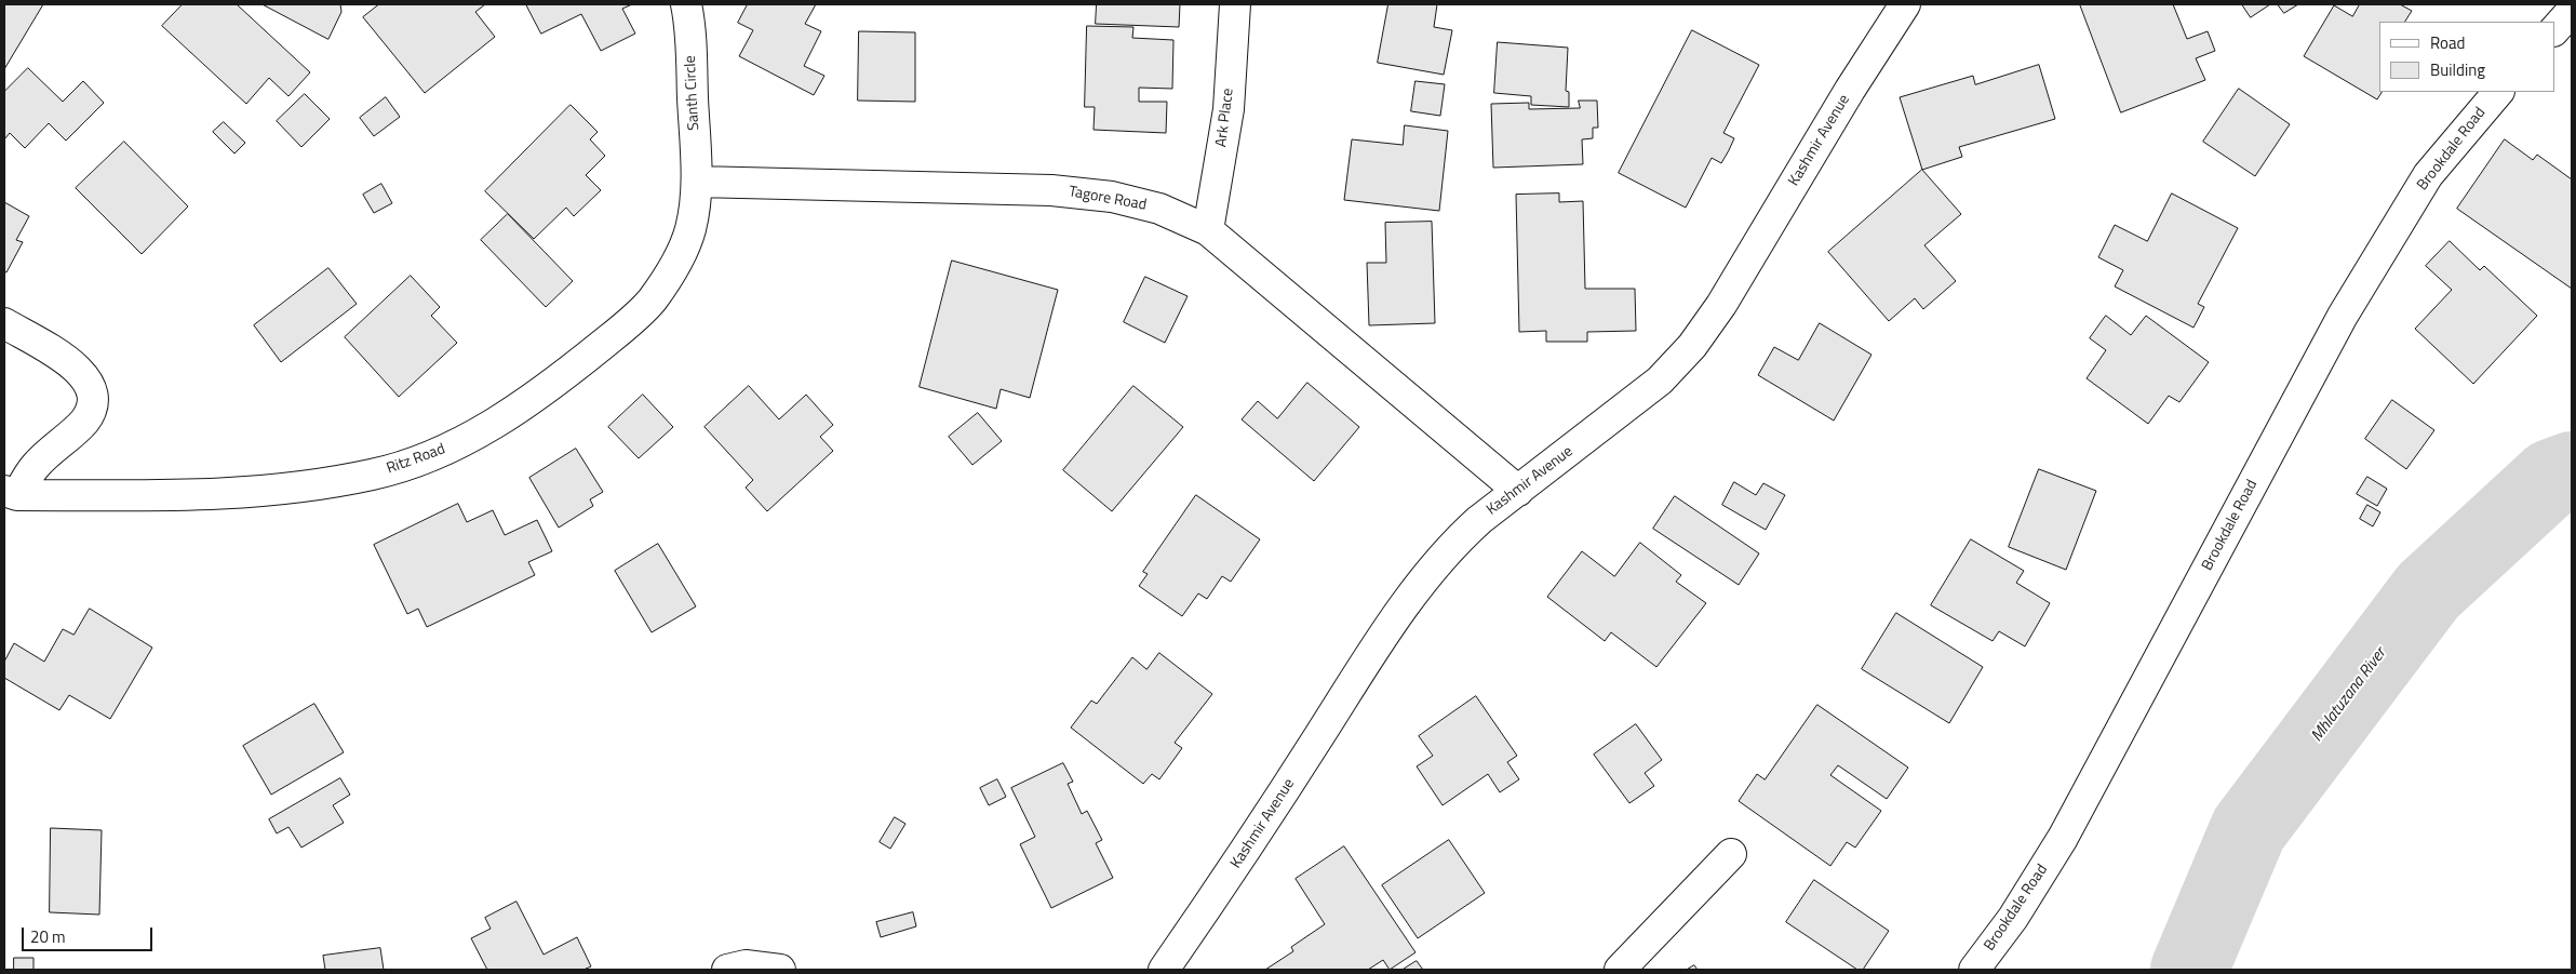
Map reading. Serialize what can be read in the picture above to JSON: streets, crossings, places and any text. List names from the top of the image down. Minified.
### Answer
{"streets":{"street":["Santh Circle","Ark Place","Kashmir Avenue","Brookdale Road","Tagore Road","Ritz Road"]},"crossings":[["Santh Circle","Tagore Road"],["Santh Circle","Ritz Road"],["Ark Place","Tagore Road"],["Kashmir Avenue","Tagore Road"],["Tagore Road","Ritz Road"]],"water":["Mhlatuzana River"],"legend":["Road","Building"],"scale_bar":"20 m"}
